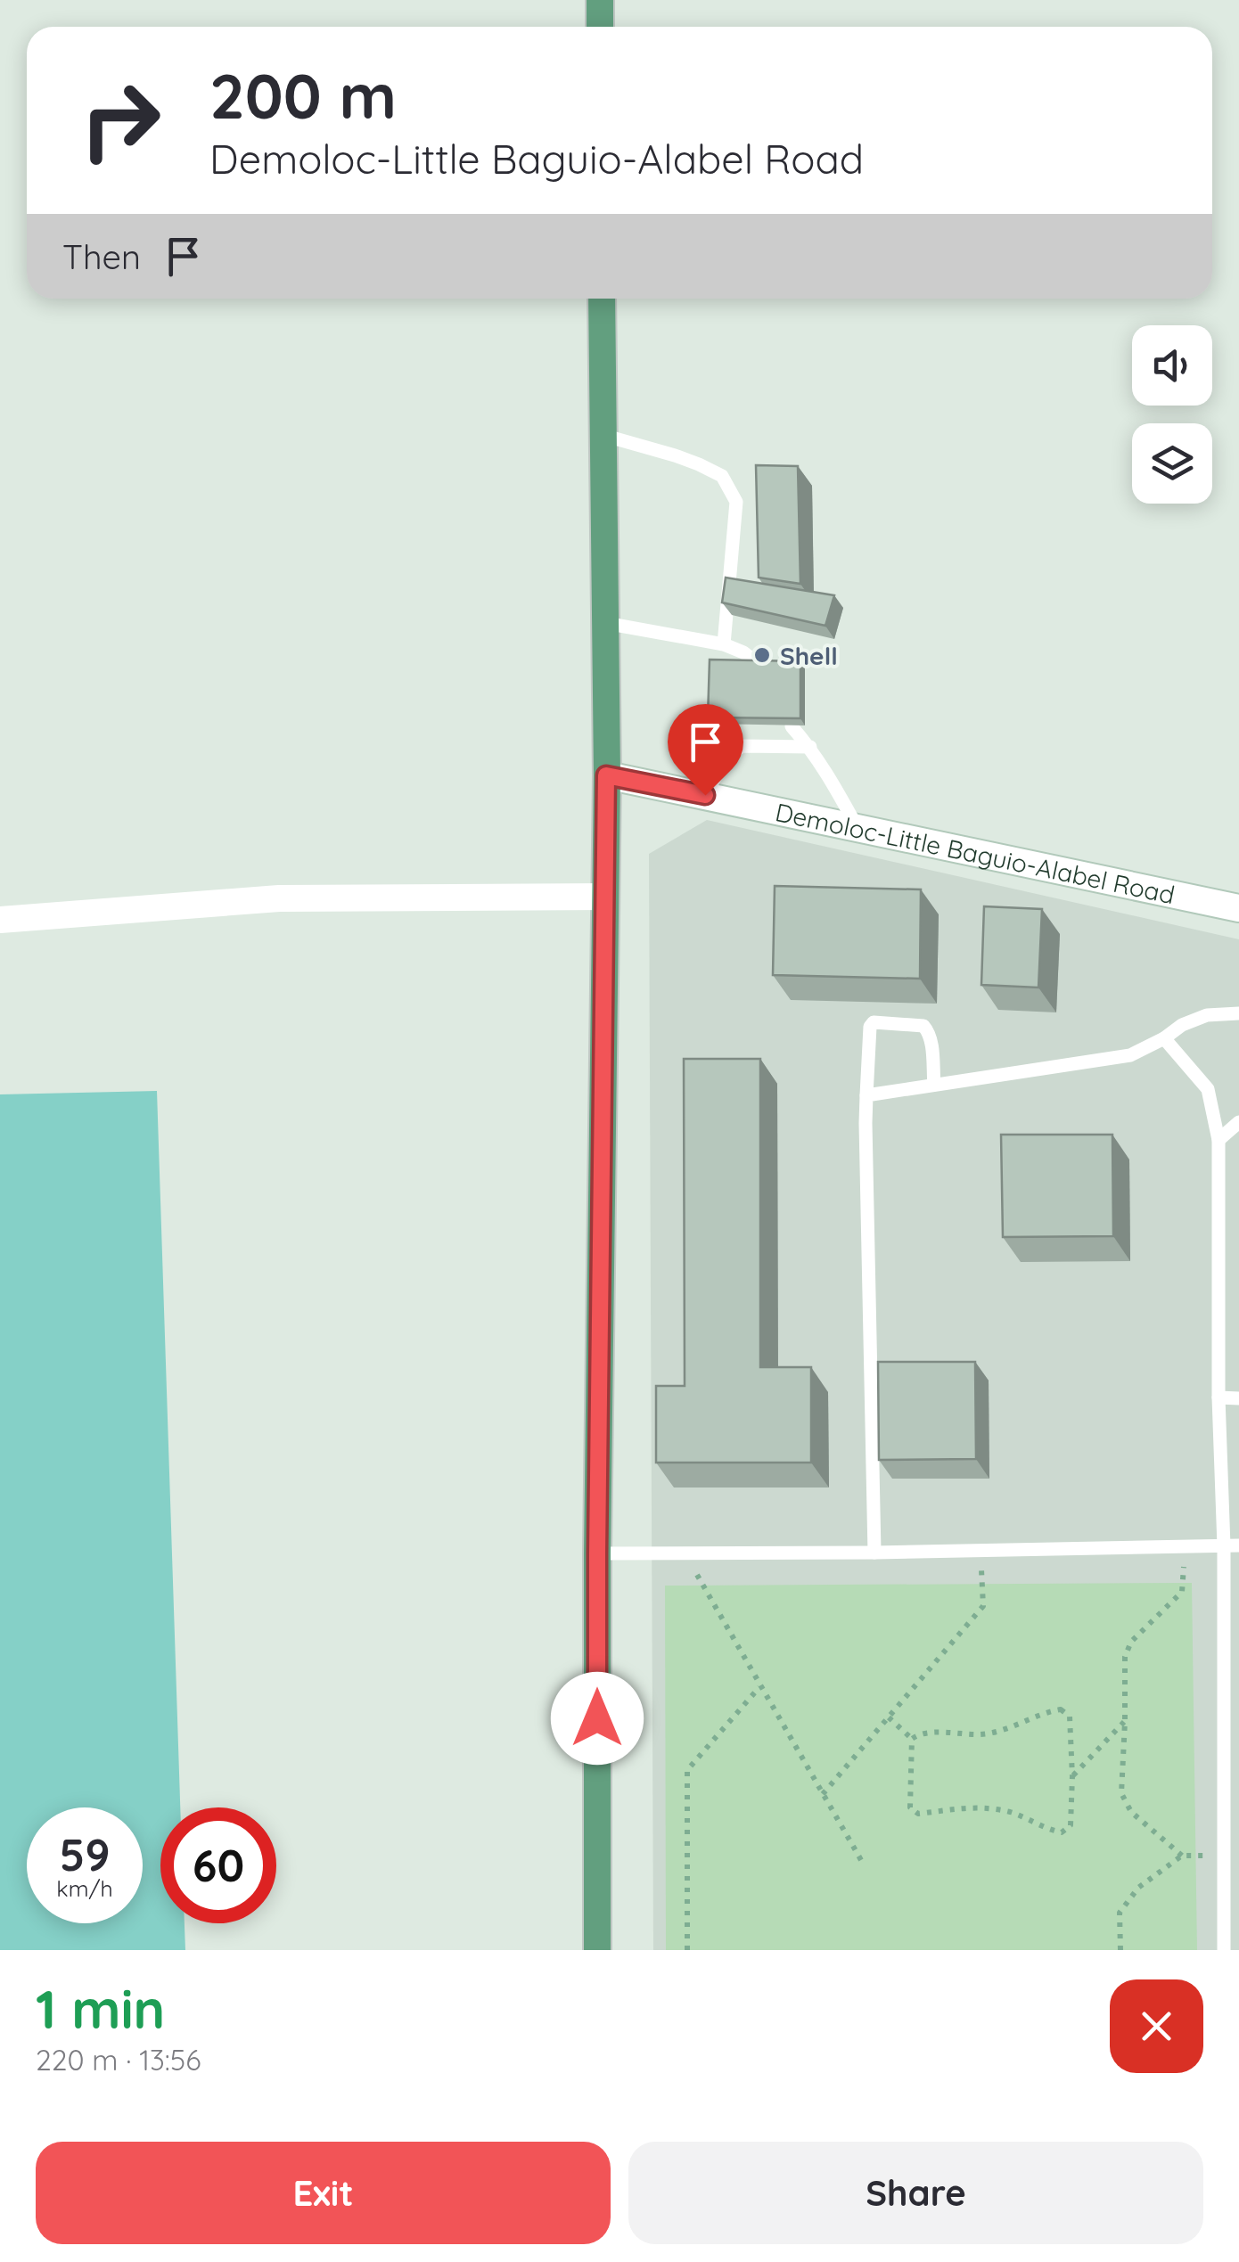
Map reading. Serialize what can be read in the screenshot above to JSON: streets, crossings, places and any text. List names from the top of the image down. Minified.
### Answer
{"streets":{"main road":["Demoloc-Little Baguio-Alabel Road"]},"places":["Shell"],"page":{"turn":["200 m","Demoloc-Little Baguio-Alabel Road"],"then":"Then","speed":"59 km/h","limit":"60","heading":["1 min","220 m · 13:56"],"buttons":["Exit","Share"]}}
